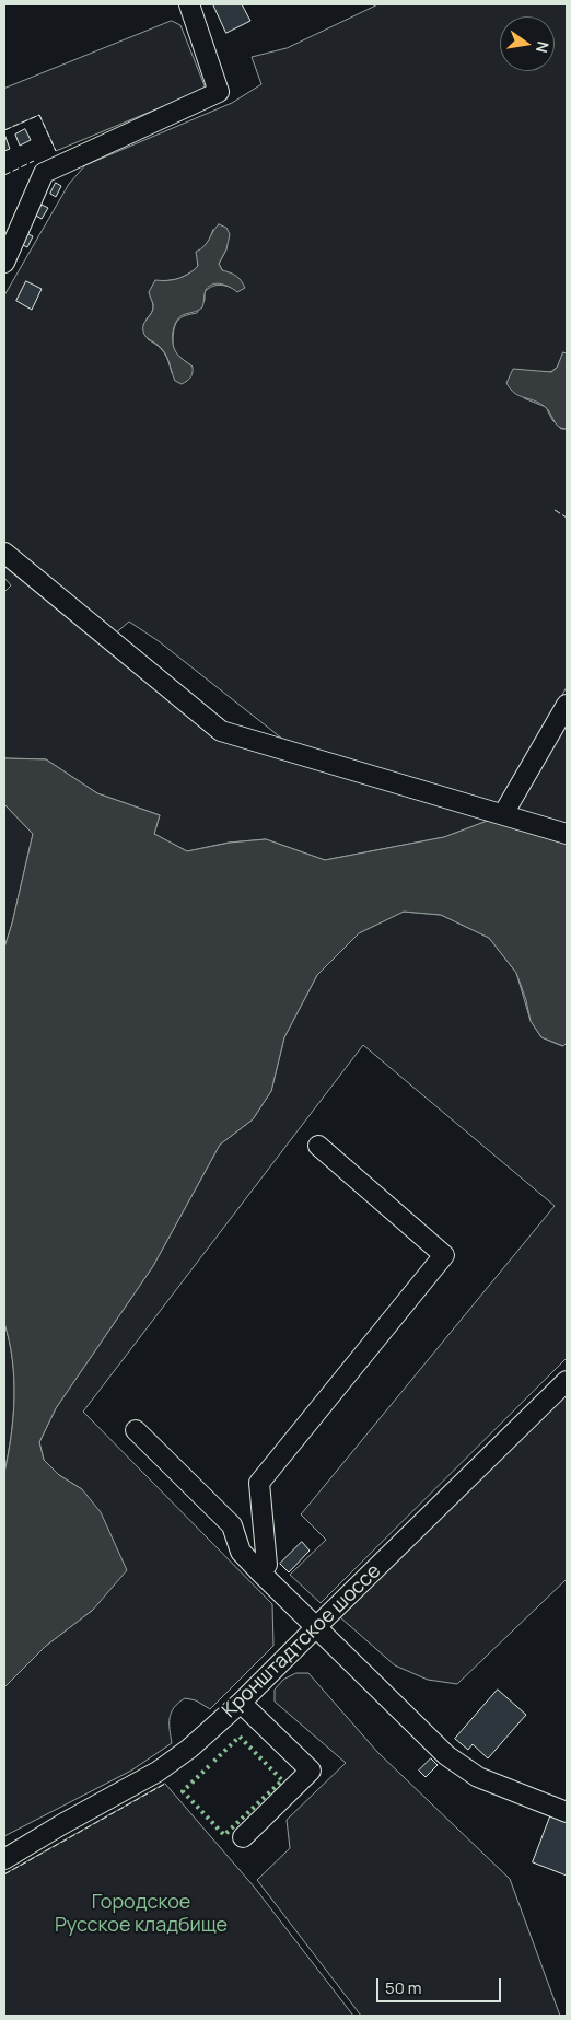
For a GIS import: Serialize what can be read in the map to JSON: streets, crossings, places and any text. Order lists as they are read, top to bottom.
{
  "streets": {
    "street": ["Кронштадтское шоссе"]
  },
  "parks": ["Городское Русское кладбище"],
  "scale_bar": "50 m",
  "north": "right"
}
